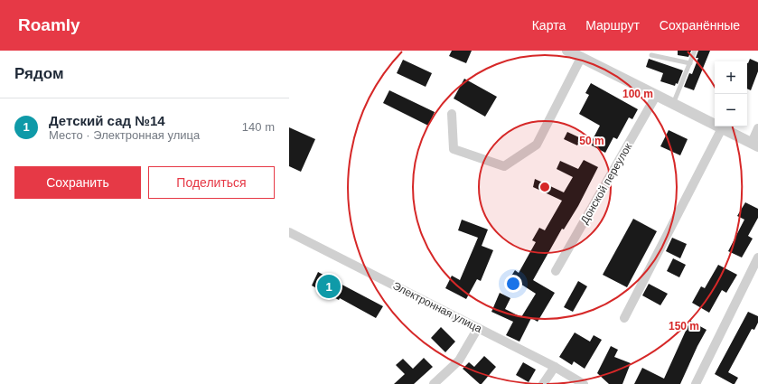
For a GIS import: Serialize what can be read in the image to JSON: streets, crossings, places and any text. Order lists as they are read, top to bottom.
{
  "streets": {
    "street": ["Донской переулок", "Электронная улица"]
  },
  "page": {
    "header": "Roamly",
    "nav": ["Карта", "Маршрут", "Сохранённые"],
    "heading": "Рядом",
    "map_buttons": ["+", "−"],
    "list": [
      {
        "mark": "1",
        "name": "Детский сад №14",
        "note": "Место · Электронная улица",
        "value": "140 m"
      }
    ],
    "buttons": ["Сохранить", "Поделиться"],
    "pins": "1"
  },
  "rings": ["100 m", "50 m", "150 m"]
}
